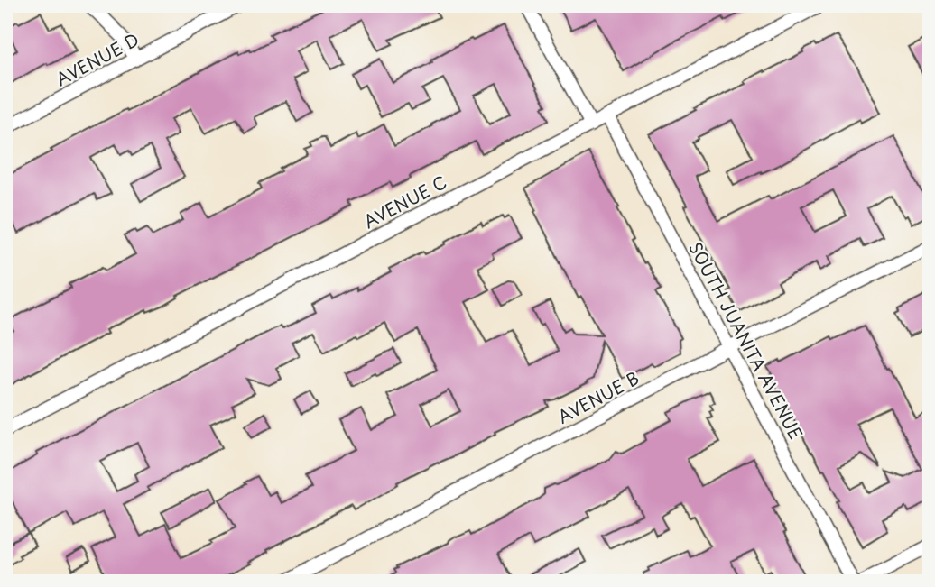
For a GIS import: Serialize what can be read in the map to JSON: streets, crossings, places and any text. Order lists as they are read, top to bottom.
{
  "streets": {
    "street": [
      "AVENUE D",
      "AVENUE C",
      "SOUTH JUANITA AVENUE",
      "AVENUE B"
    ]
  },
  "crossings": [
    ["AVENUE C", "SOUTH JUANITA AVENUE"],
    ["SOUTH JUANITA AVENUE", "AVENUE B"]
  ]
}
